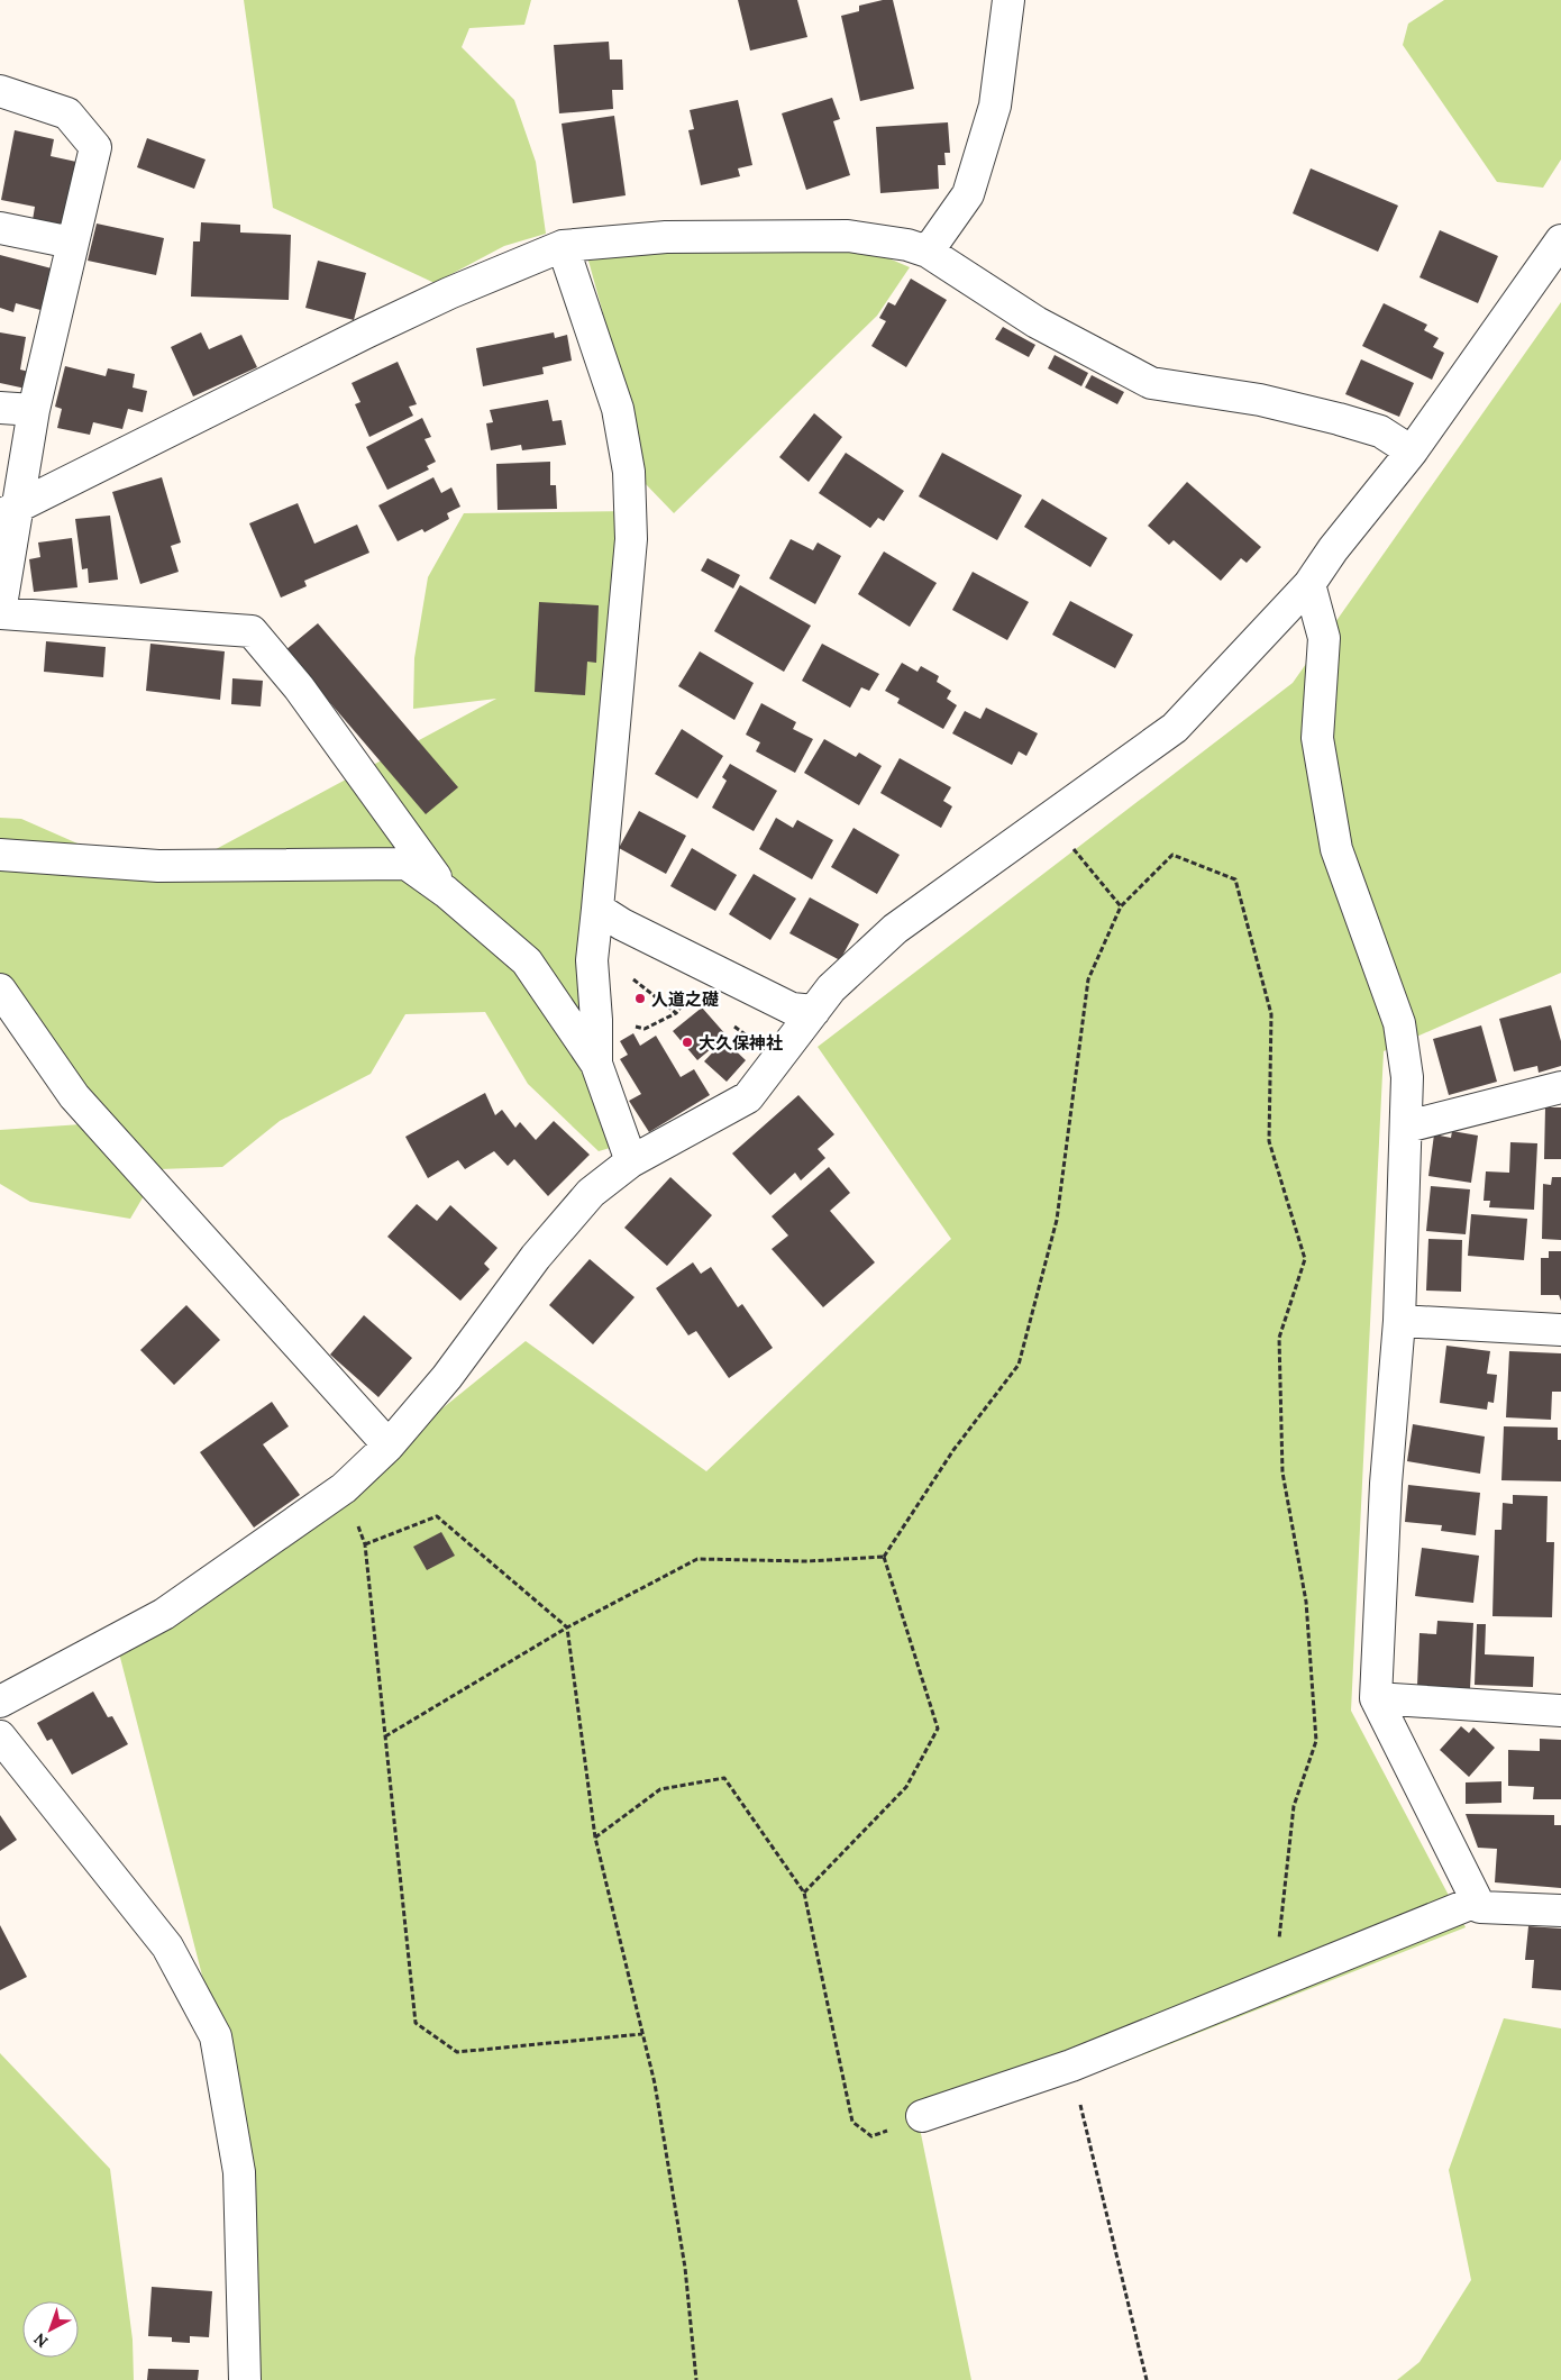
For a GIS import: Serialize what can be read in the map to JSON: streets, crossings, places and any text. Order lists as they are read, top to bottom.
{
  "places": ["人道之礎", "大久保神社"],
  "north": "bottom left"
}
